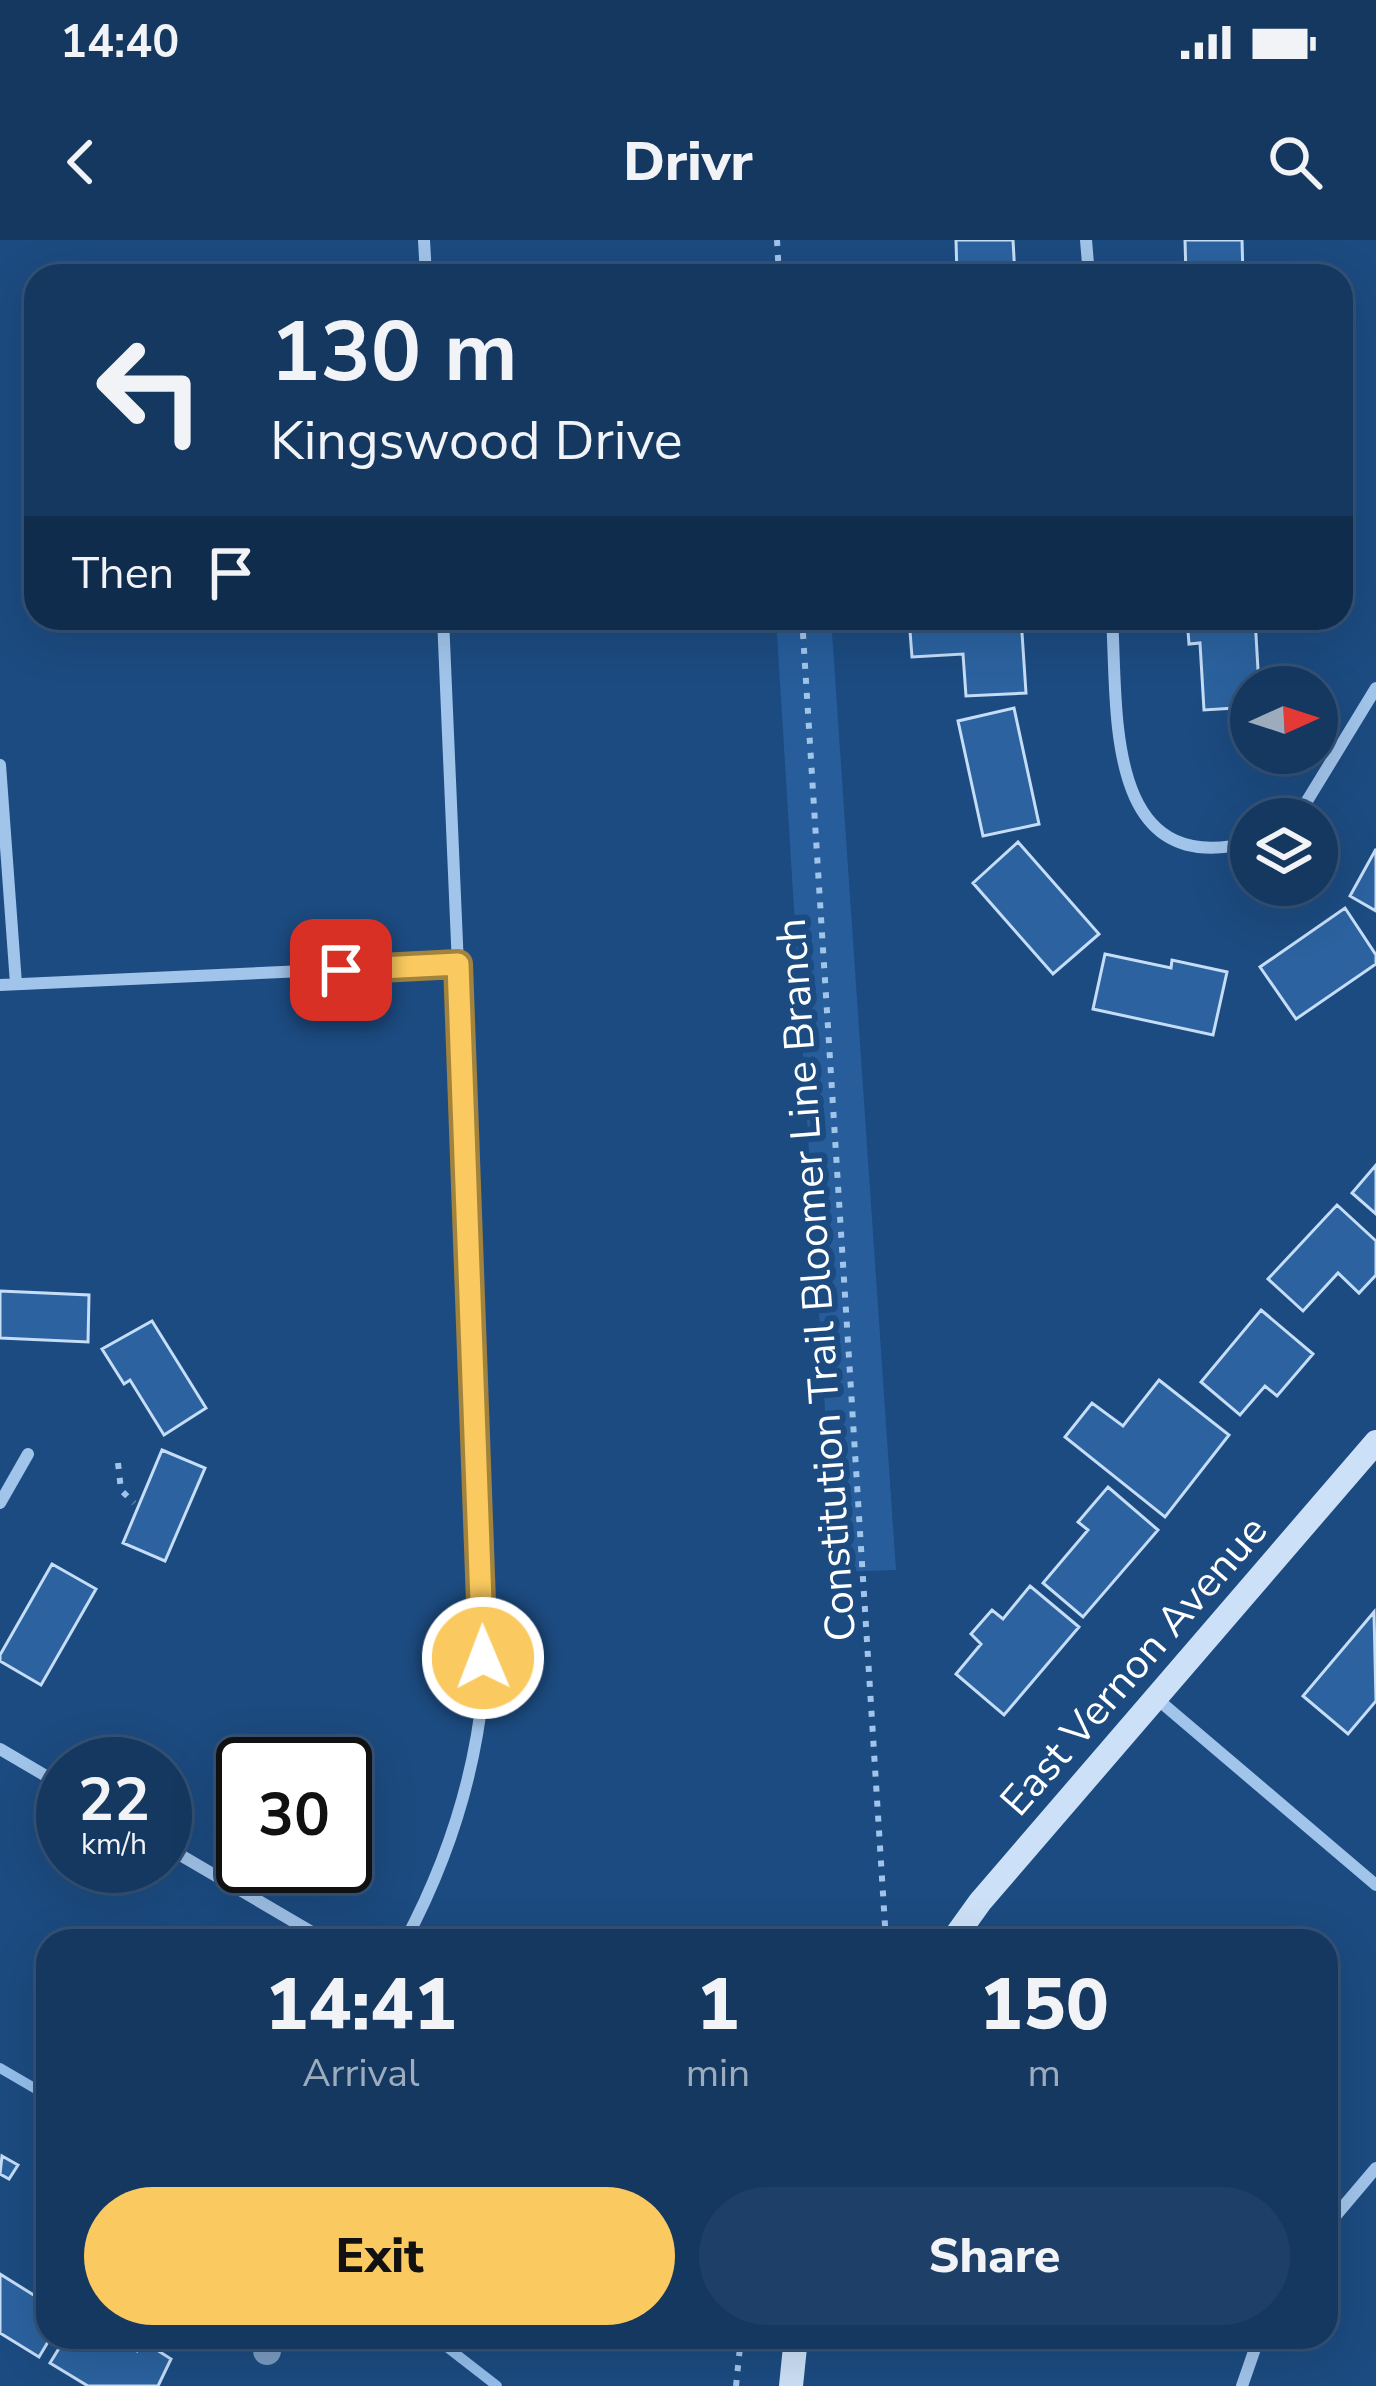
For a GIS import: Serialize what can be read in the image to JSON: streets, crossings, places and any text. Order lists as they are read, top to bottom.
{
  "streets": {
    "main road": ["East Vernon Avenue"],
    "path": ["Constitution Trail Bloomer Line Branch"]
  },
  "north": "right",
  "page": {
    "status": "14:40",
    "header": "Drivr",
    "turn": ["130 m", "Kingswood Drive"],
    "then": "Then",
    "speed": "22 km/h",
    "limit": "30",
    "eta": [
      "14:41",
      "Arrival",
      "1",
      "min",
      "150",
      "m"
    ],
    "buttons": ["Exit", "Share"]
  }
}
